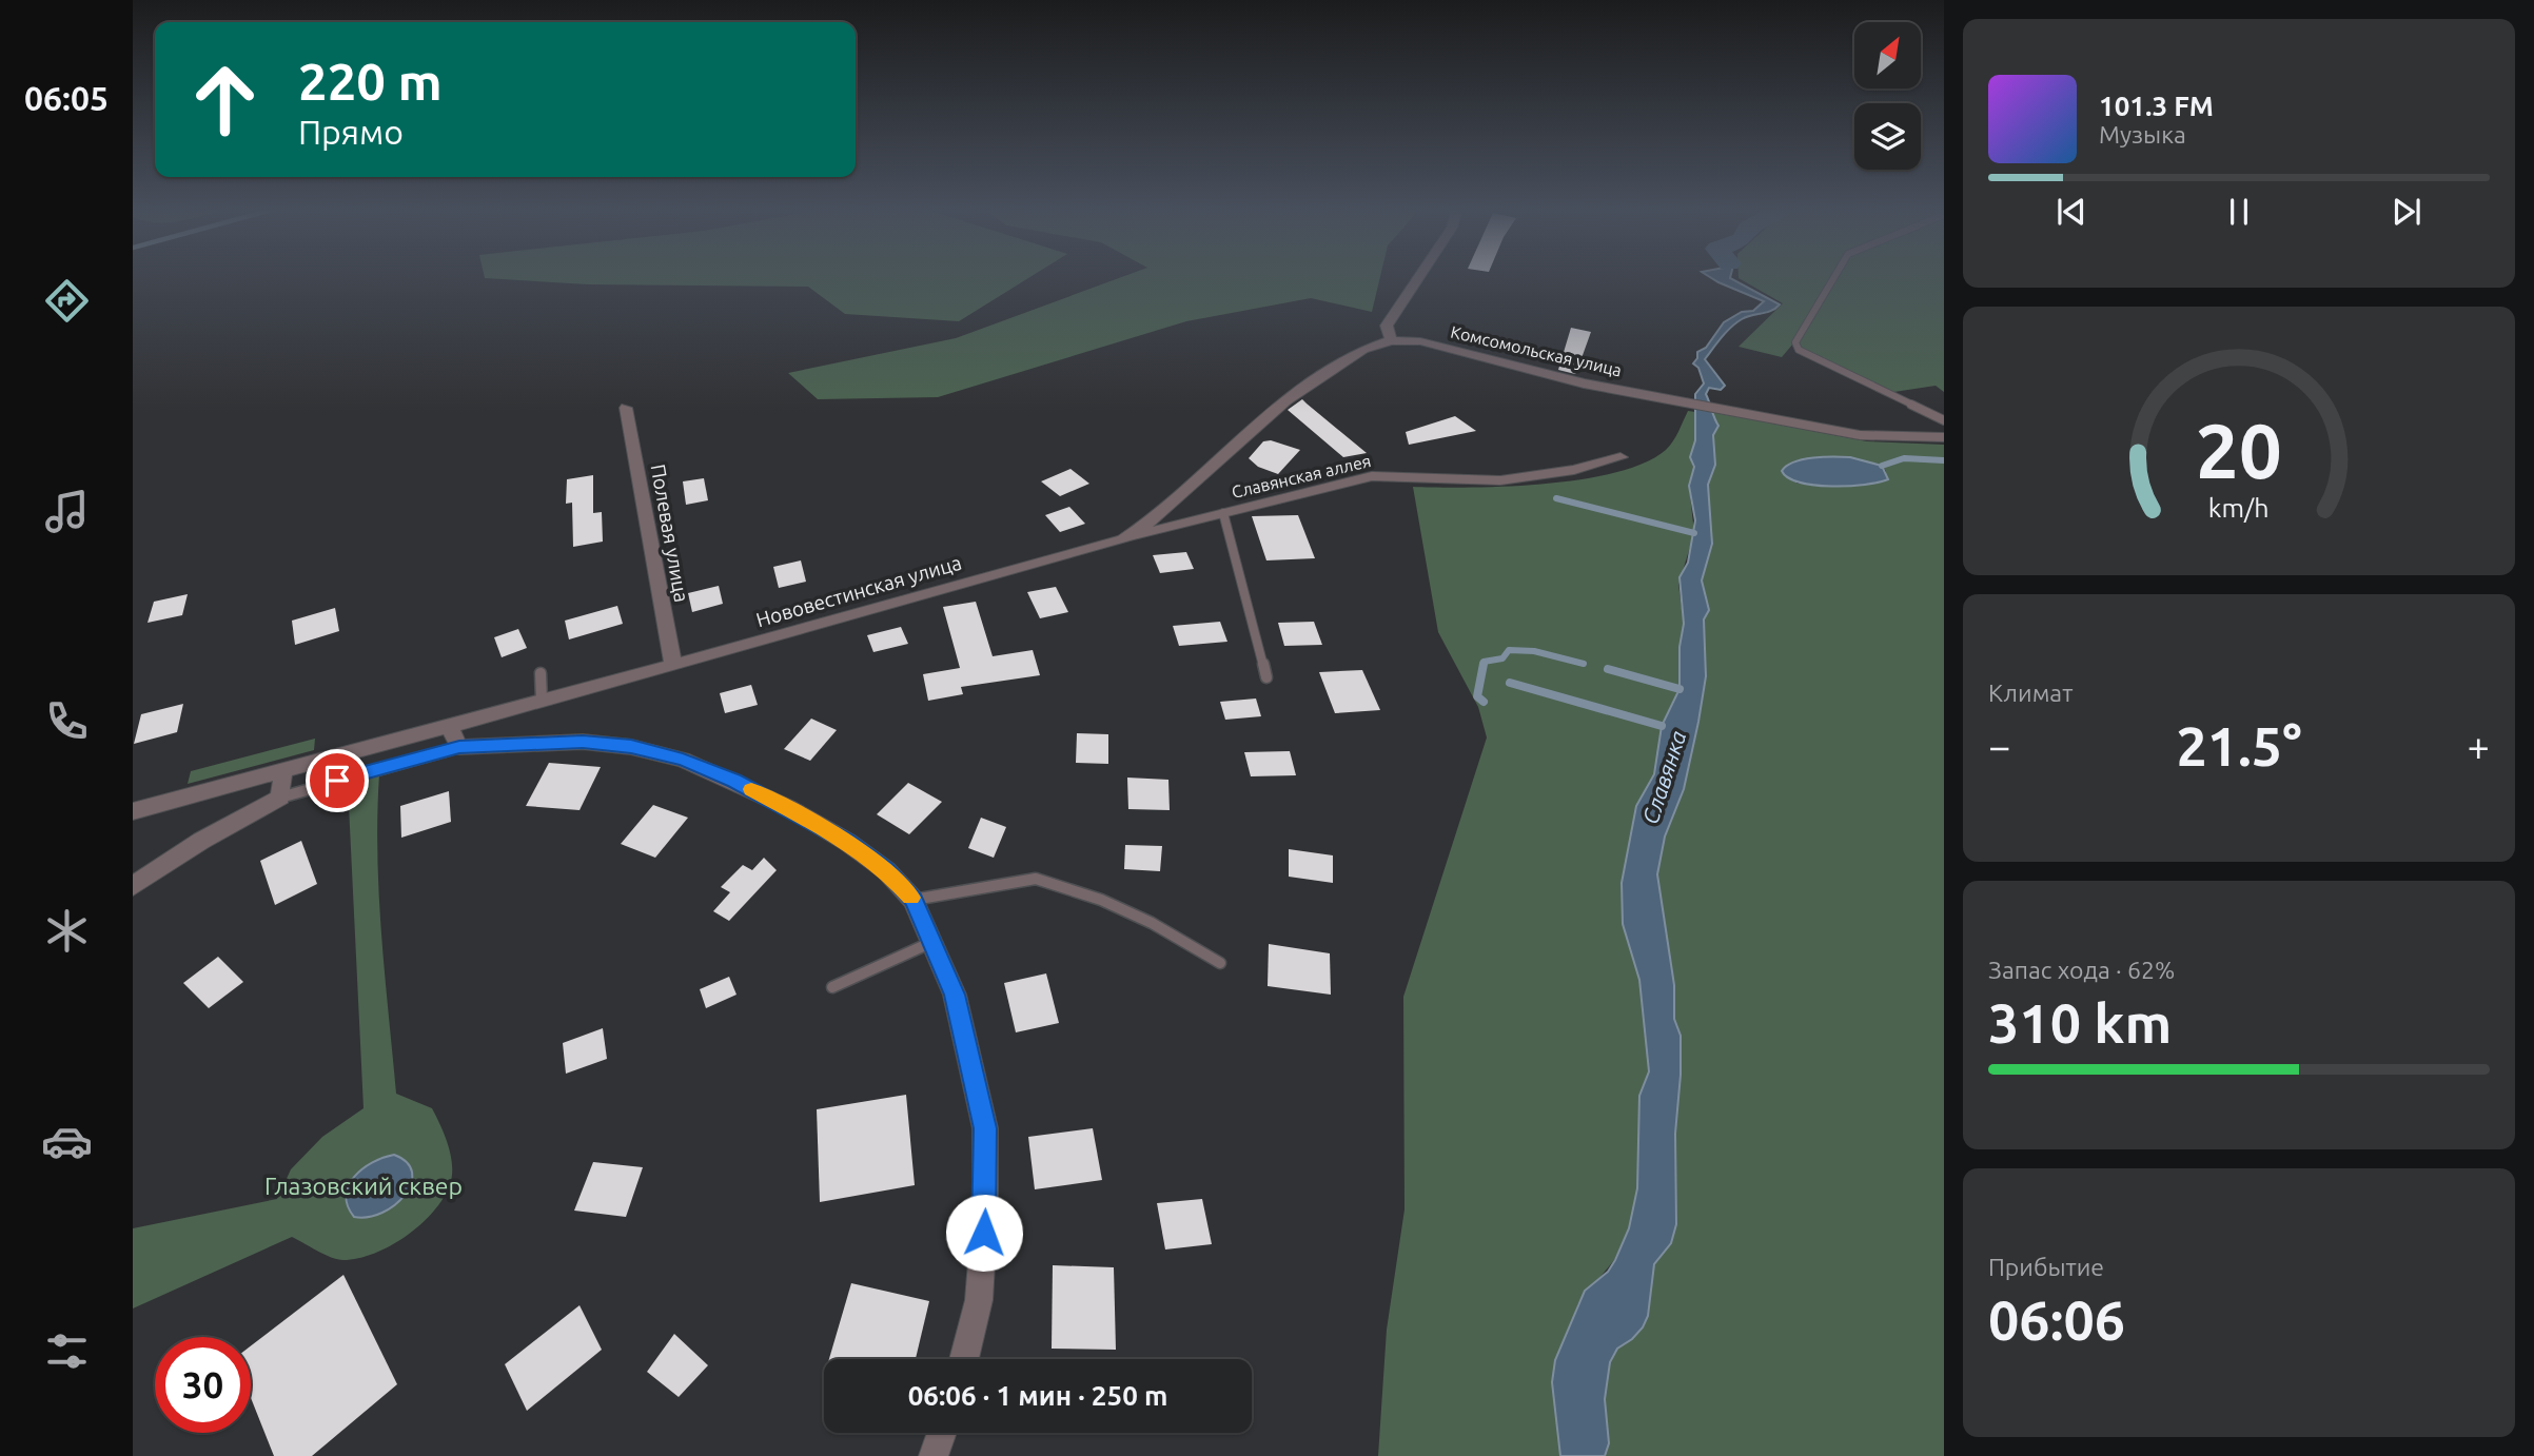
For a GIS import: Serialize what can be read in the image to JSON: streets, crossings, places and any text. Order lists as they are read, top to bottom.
{
  "streets": {
    "street": [
      "Комсомольская улица",
      "Славянская аллея",
      "Полевая улица",
      "Нововестинская улица"
    ]
  },
  "crossings": [
    ["Комсомольская улица", "Нововестинская улица"],
    ["Славянская аллея", "Нововестинская улица"],
    ["Полевая улица", "Нововестинская улица"]
  ],
  "water": ["Славянка"],
  "parks": ["Глазовский сквер"],
  "north": "top right",
  "page": {
    "tabs": "06:05",
    "turn": ["220 m", "Прямо"],
    "song": ["101.3 FM", "Музыка"],
    "tile": [
      "Климат",
      ["Запас хода · 62%", "310 km"],
      ["Прибытие", "06:06"]
    ],
    "heat": ["−", "21.5°", "+"],
    "limit": "30",
    "trip": "06:06 · 1 мин · 250 m",
    "gauge": ["20", "km/h"]
  }
}
